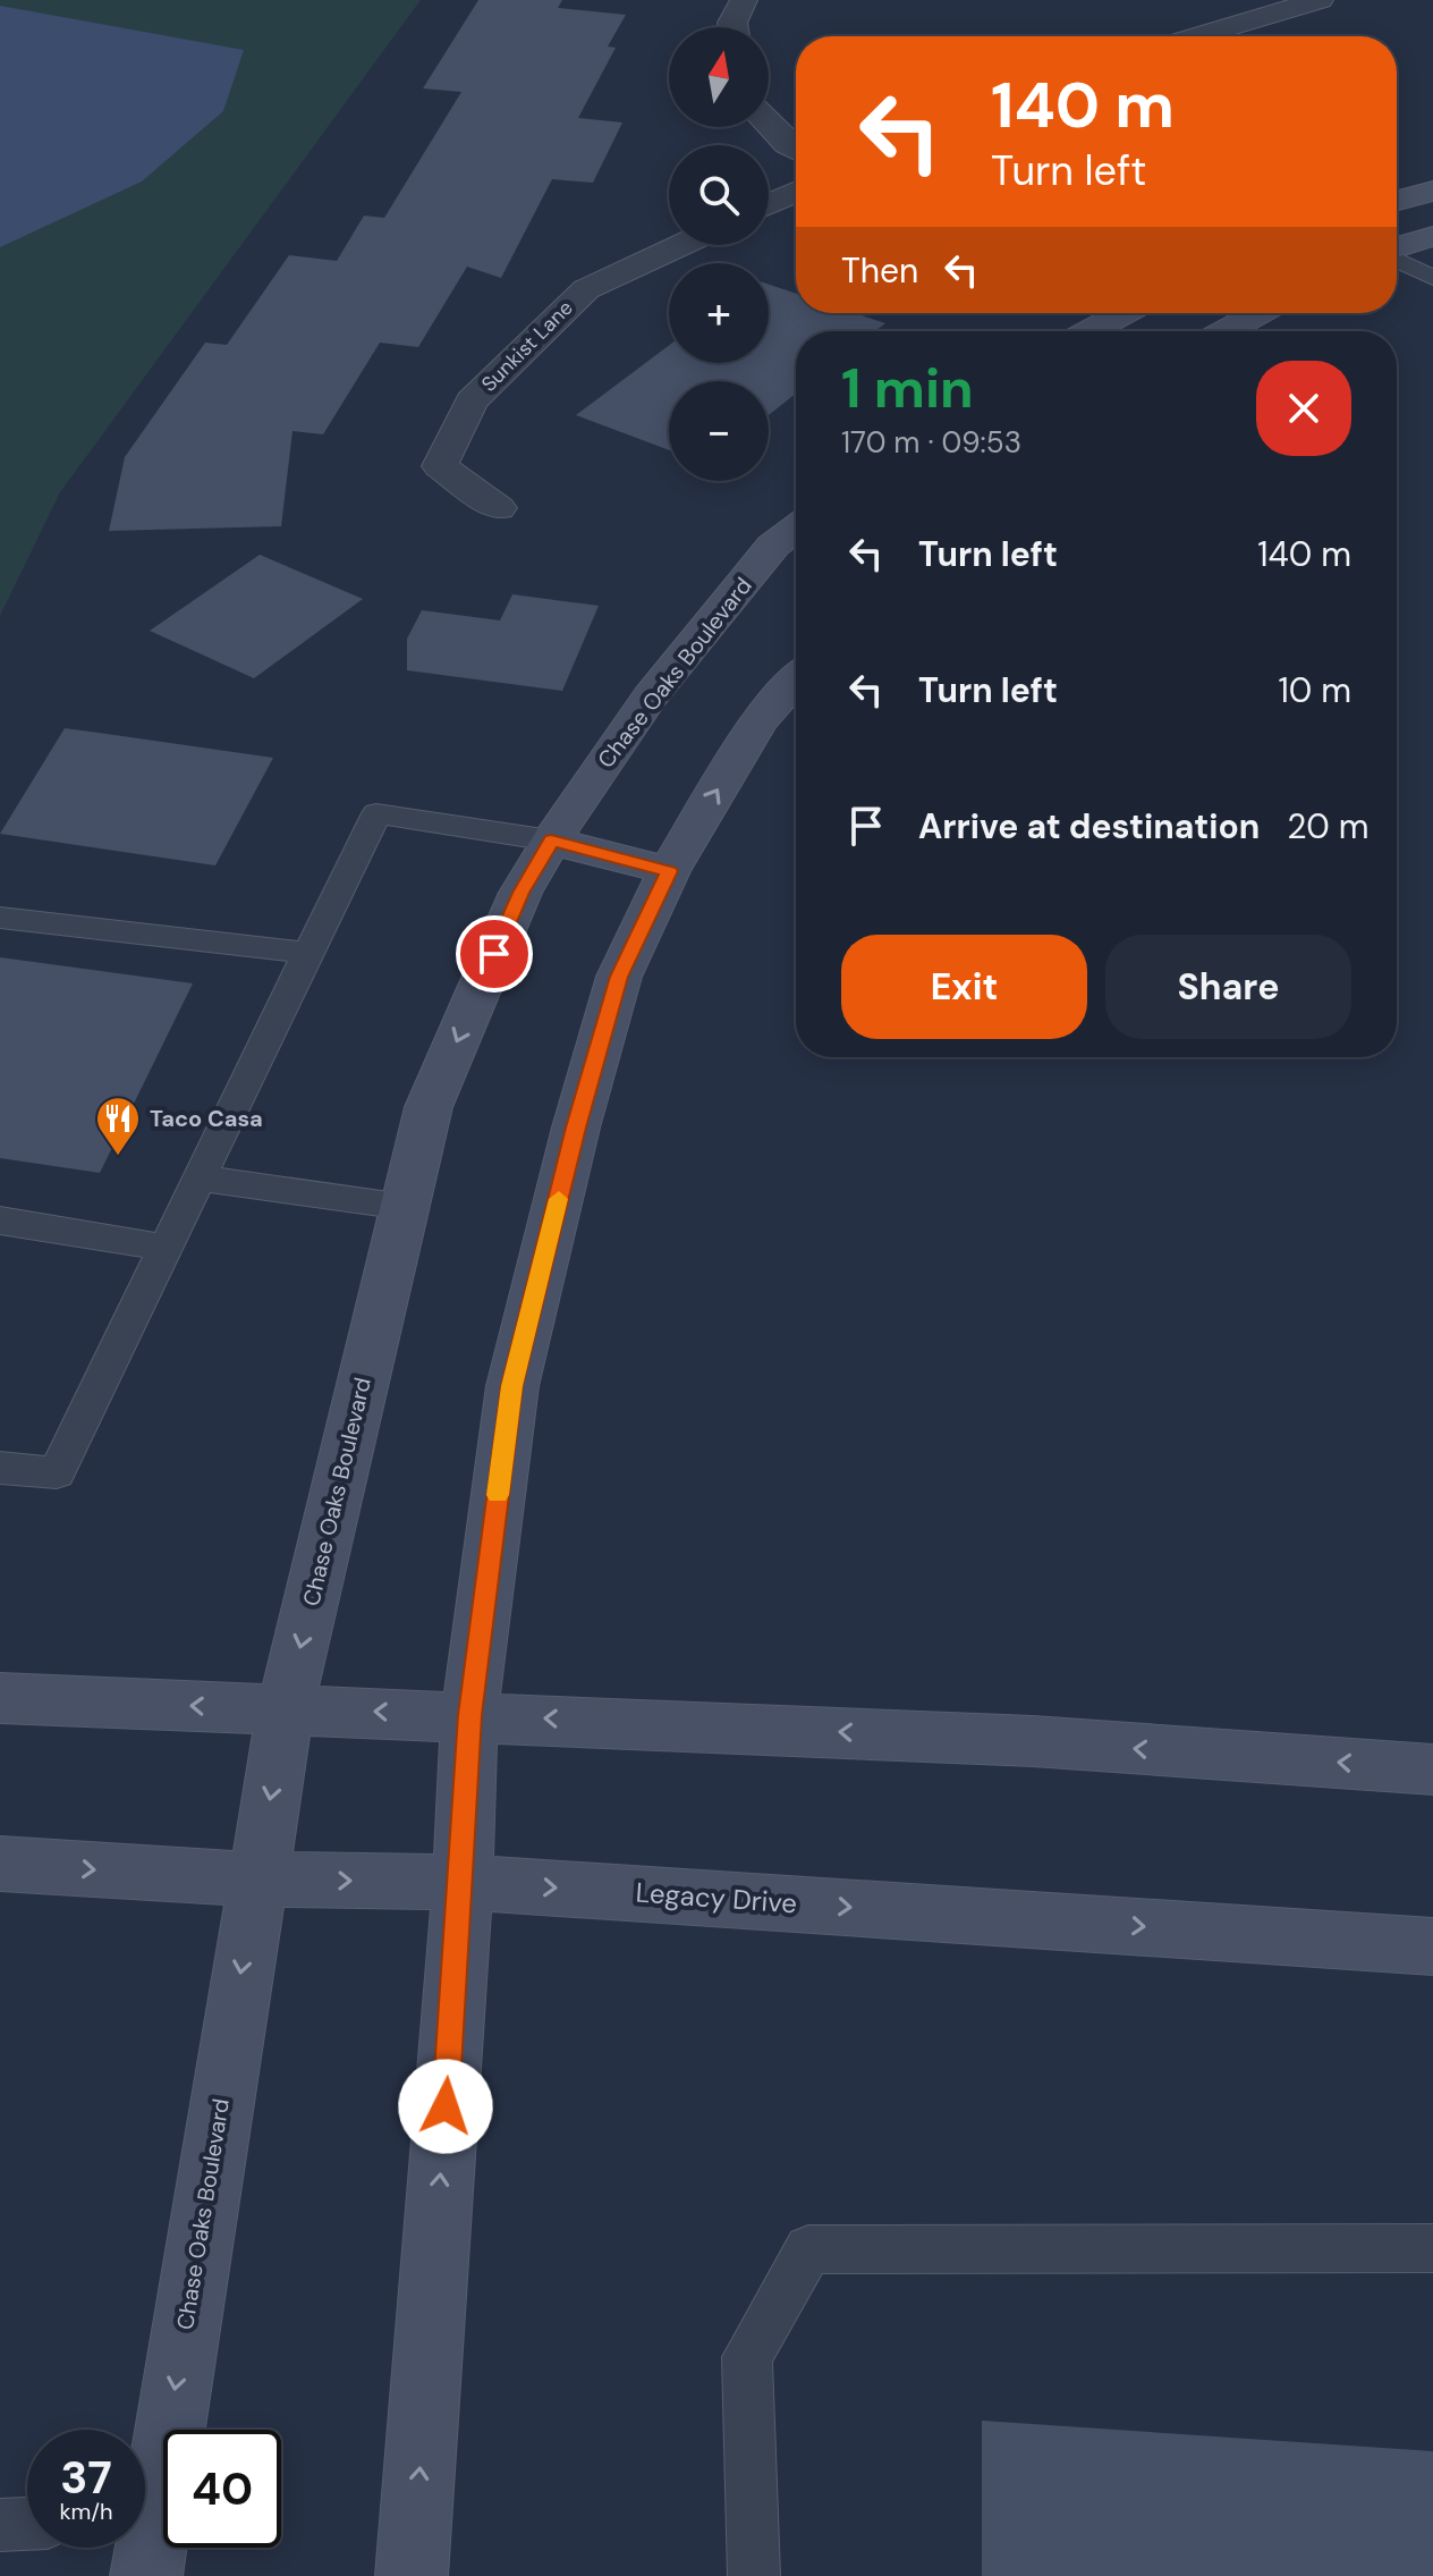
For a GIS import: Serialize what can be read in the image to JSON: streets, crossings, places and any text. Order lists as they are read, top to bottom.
{
  "streets": {
    "street": ["Sunkist Lane", "Chase Oaks Boulevard", "Legacy Drive"]
  },
  "crossings": [
    ["Chase Oaks Boulevard", "Legacy Drive"]
  ],
  "places": {
    "restaurant": ["Taco Casa"]
  },
  "north": "top",
  "page": {
    "map_buttons": ["+", "−"],
    "turn": ["140 m", "Turn left"],
    "then": "Then",
    "heading": ["1 min", "170 m · 09:53"],
    "list": [
      {
        "name": "Turn left",
        "value": "140 m"
      },
      {
        "name": "Turn left",
        "value": "10 m"
      },
      {
        "name": "Arrive at destination",
        "value": "20 m"
      }
    ],
    "buttons": ["Exit", "Share"],
    "speed": "37 km/h",
    "limit": "40"
  }
}
